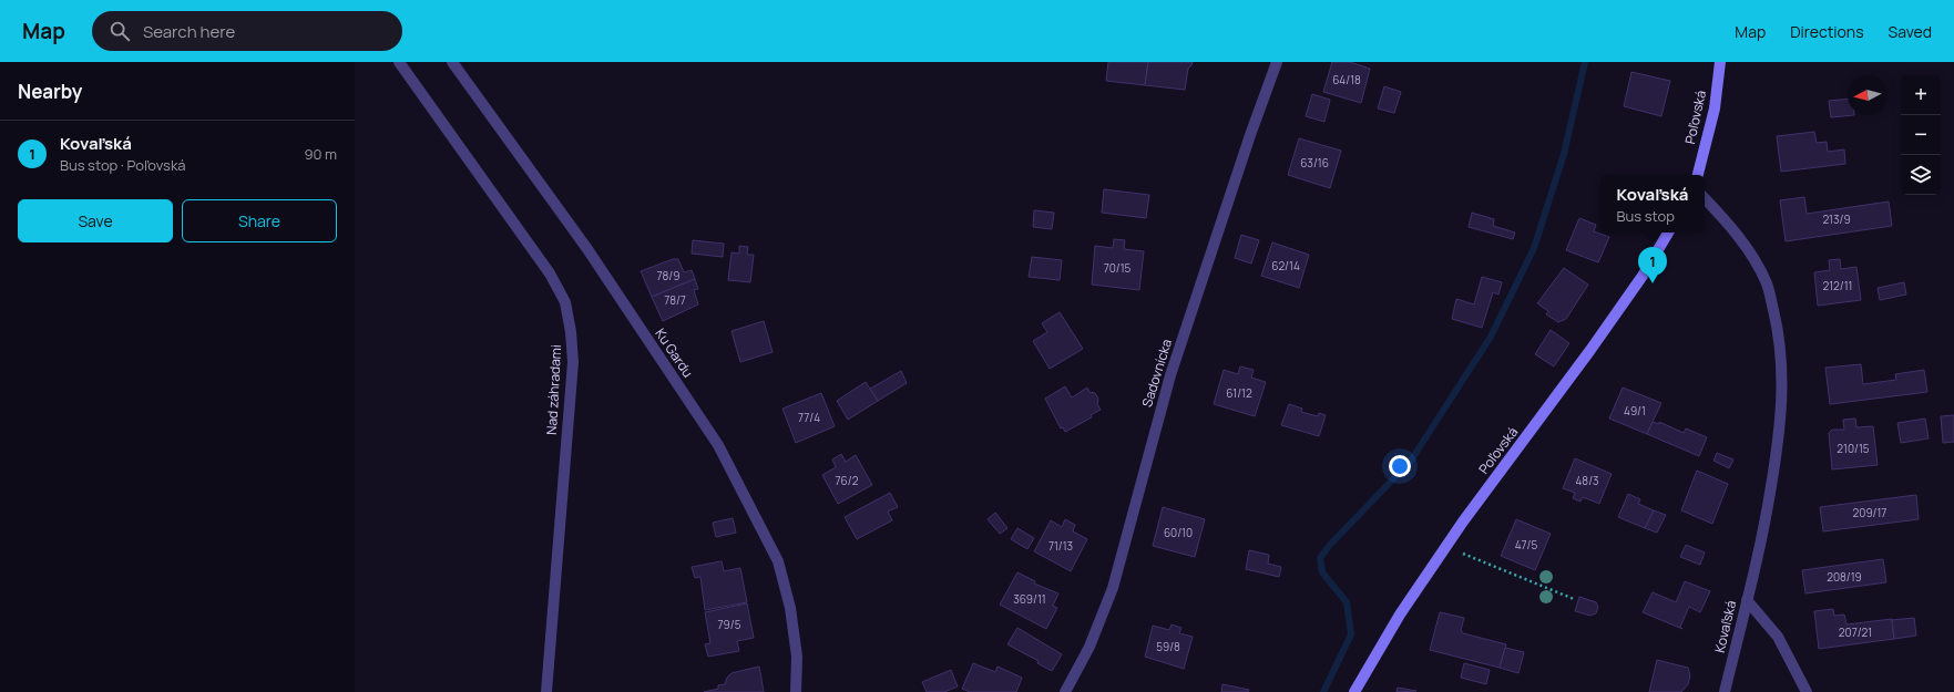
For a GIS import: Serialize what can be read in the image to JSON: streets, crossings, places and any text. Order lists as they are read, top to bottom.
{
  "streets": {
    "street": [
      "Poľovská",
      "Ku Gardu",
      "Sadovnícka",
      "Nad záhradami",
      "Kovaľská"
    ]
  },
  "house_numbers": [
    "64/18",
    "63/16",
    "213/9",
    "62/14",
    "70/15",
    "78/9",
    "212/11",
    "78/7",
    "61/12",
    "49/1",
    "77/4",
    "210/15",
    "76/2",
    "48/3",
    "209/17",
    "60/10",
    "47/5",
    "71/13",
    "208/19",
    "369/11",
    "79/5",
    "207/21",
    "59/8"
  ],
  "north": "left",
  "page": {
    "header": "Map",
    "search": "Search here",
    "nav": ["Map", "Directions", "Saved"],
    "heading": "Nearby",
    "map_buttons": ["+", "−"],
    "list": [
      {
        "mark": "1",
        "name": "Kovaľská",
        "note": "Bus stop · Poľovská",
        "value": "90 m"
      }
    ],
    "popup": ["Kovaľská", "Bus stop"],
    "buttons": ["Save", "Share"],
    "pins": "1"
  }
}
